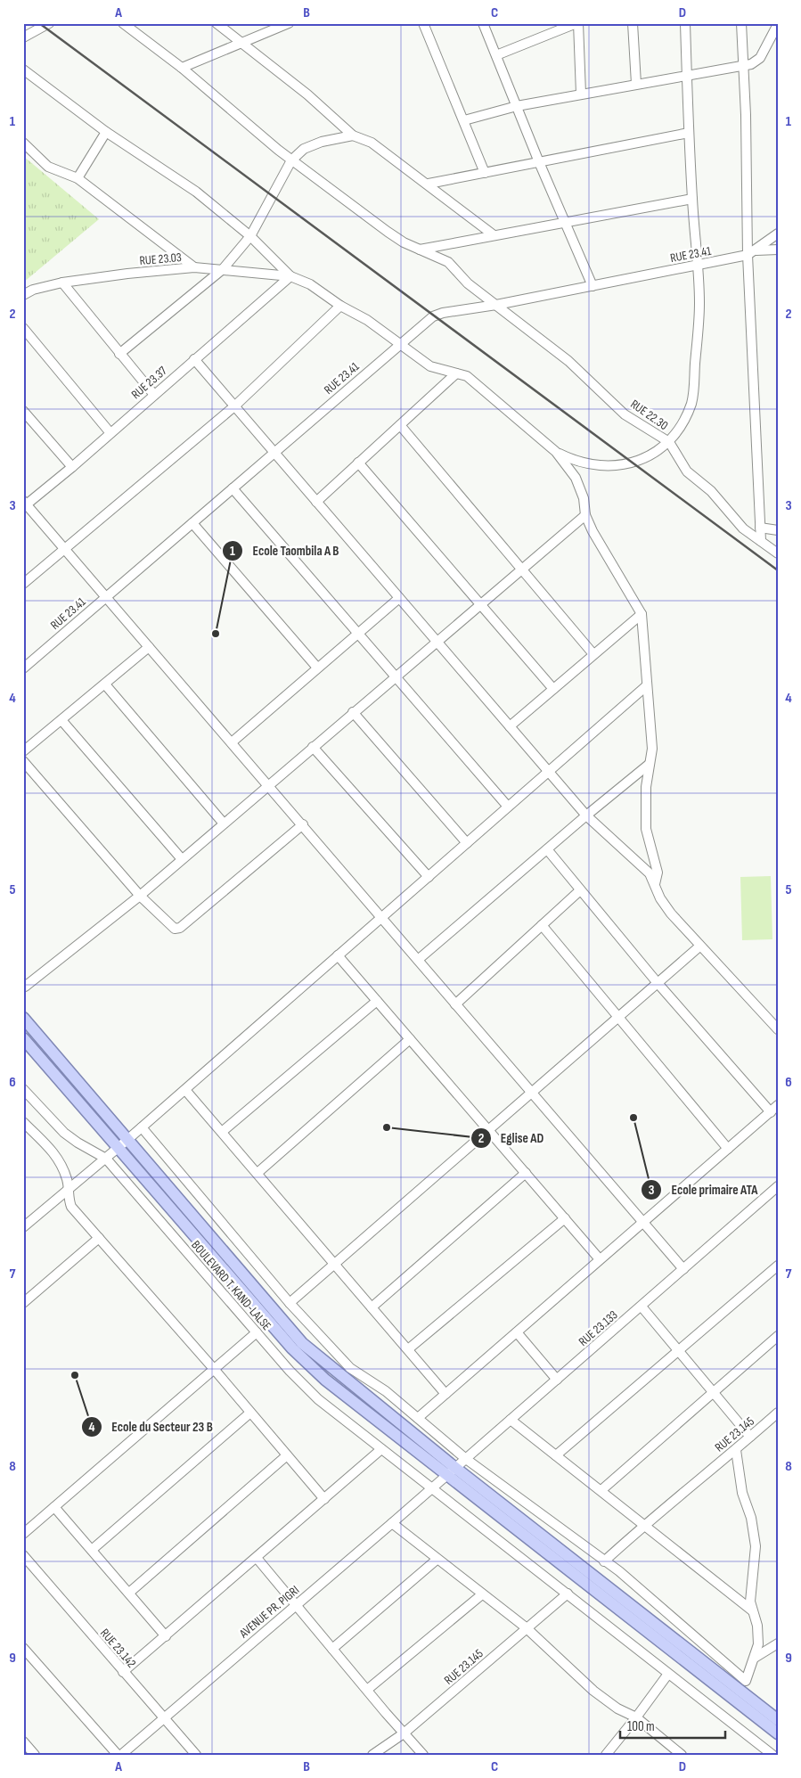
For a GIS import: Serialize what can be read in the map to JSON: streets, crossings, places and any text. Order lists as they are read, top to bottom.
{
  "streets": {
    "street": [
      "RUE 23.41",
      "RUE 23.03",
      "RUE 23.37",
      "RUE 22.30",
      "BOULEVARD T. KAND-LALSE",
      "RUE 23.133",
      "RUE 23.145",
      "AVENUE PR. PIGRI",
      "RUE 23.142"
    ]
  },
  "crossings": [
    ["RUE 23.41", "RUE 22.30"],
    ["RUE 23.03", "RUE 23.37"],
    ["BOULEVARD T. KAND-LALSE", "RUE 23.133"],
    ["BOULEVARD T. KAND-LALSE", "RUE 23.145"],
    ["BOULEVARD T. KAND-LALSE", "AVENUE PR. PIGRI"],
    ["RUE 23.133", "AVENUE PR. PIGRI"],
    ["AVENUE PR. PIGRI", "RUE 23.142"]
  ],
  "places": [
    "Ecole Taombila A B",
    "Ecole primaire ATA",
    "Eglise AD",
    "Ecole du Secteur 23 B"
  ],
  "scale_bar": "100 m",
  "grid": {
    "columns": [
      "A",
      "B",
      "C",
      "D"
    ],
    "rows": [
      "1",
      "2",
      "3",
      "4",
      "5",
      "6",
      "7",
      "8",
      "9"
    ]
  }
}
